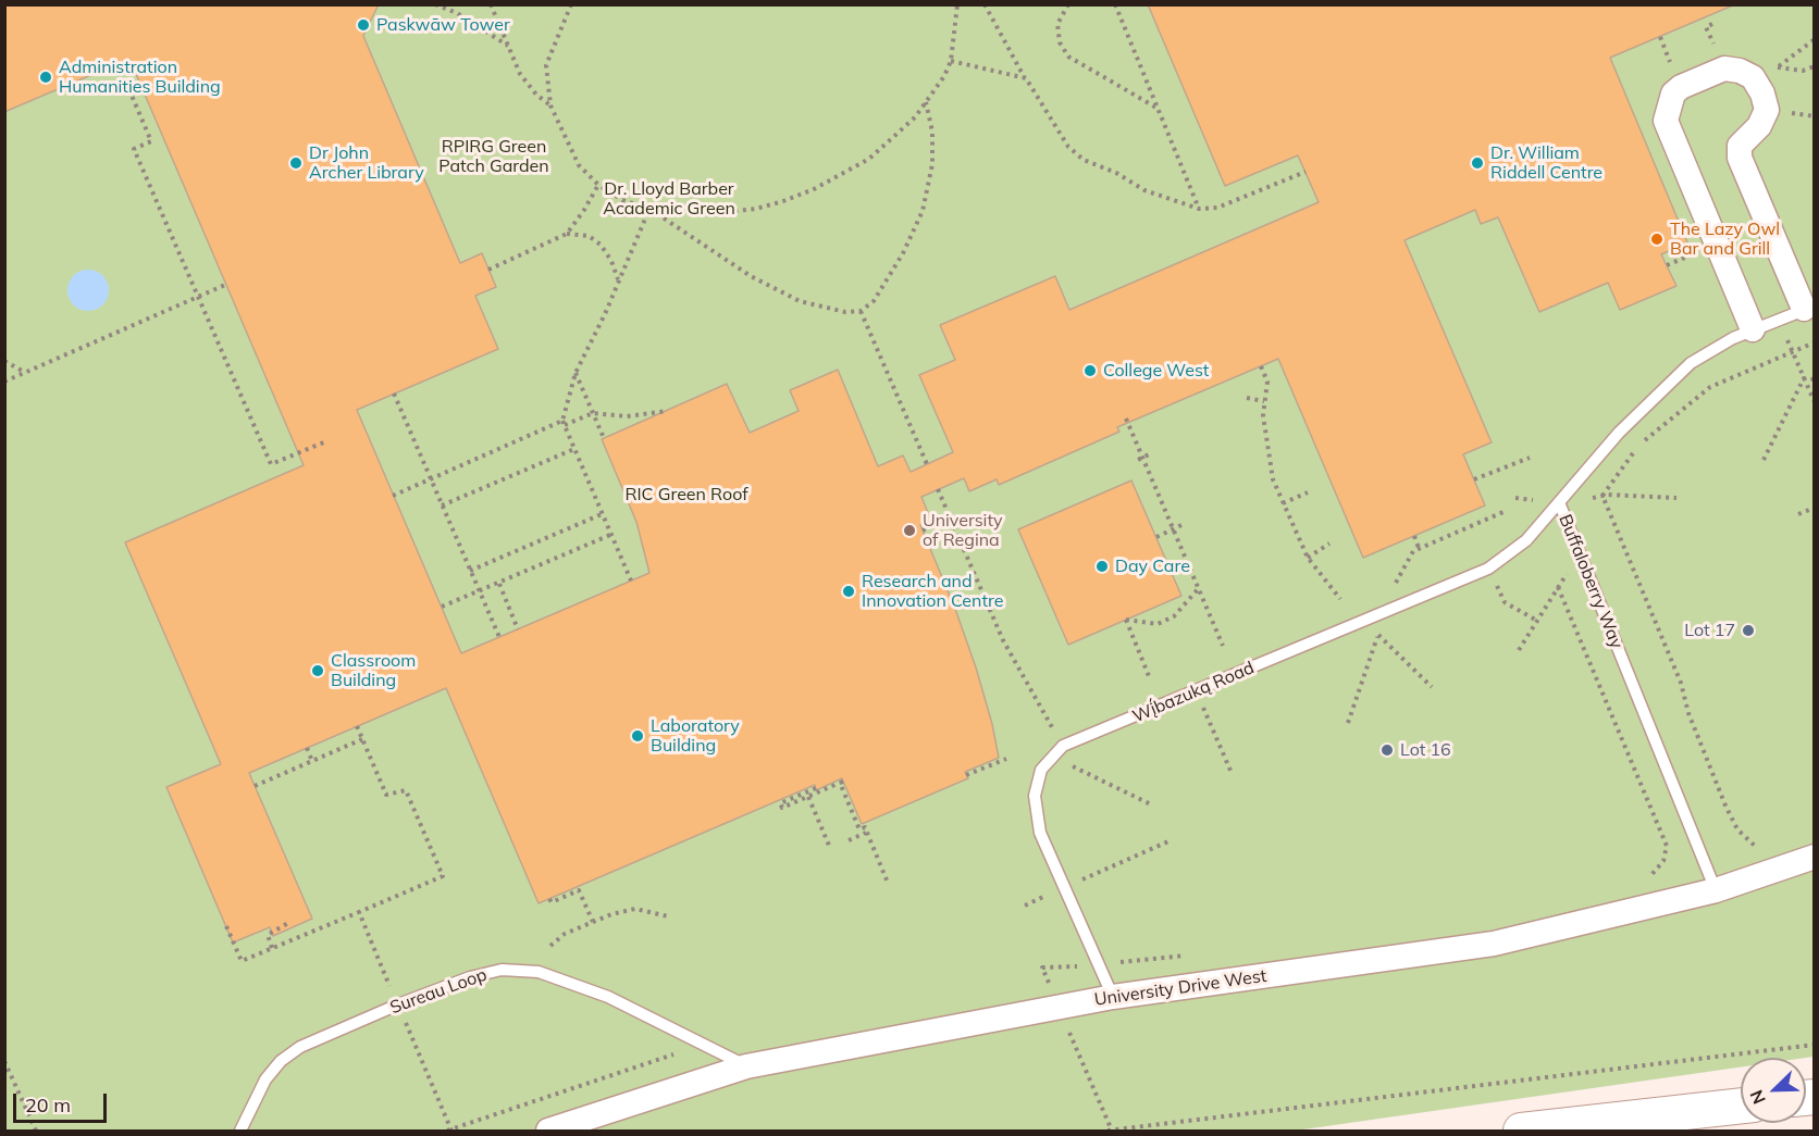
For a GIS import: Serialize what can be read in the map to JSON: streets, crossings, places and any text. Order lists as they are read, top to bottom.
{
  "streets": {
    "street": ["University Drive West"],
    "lane": ["Buffaloberry Way", "Wį́bazuką Road", "Sureau Loop"]
  },
  "crossings": [
    ["Buffaloberry Way", "Wį́bazuką Road"],
    ["Buffaloberry Way", "University Drive West"],
    ["Wį́bazuką Road", "University Drive West"],
    ["University Drive West", "Sureau Loop"]
  ],
  "parks": ["RPIRG Green Patch Garden", "Dr. Lloyd Barber Academic Green", "RIC Green Roof"],
  "places": [
    "Paskwāw Tower",
    "Administration Humanities Building",
    "Dr John Archer Library",
    "Dr. William Riddell Centre",
    "The Lazy Owl Bar and Grill",
    "College West",
    "University of Regina",
    "Day Care",
    "Research and Innovation Centre",
    "Lot 17",
    "Classroom Building",
    "Laboratory Building",
    "Lot 16"
  ],
  "scale_bar": "20 m",
  "north": "bottom left"
}
